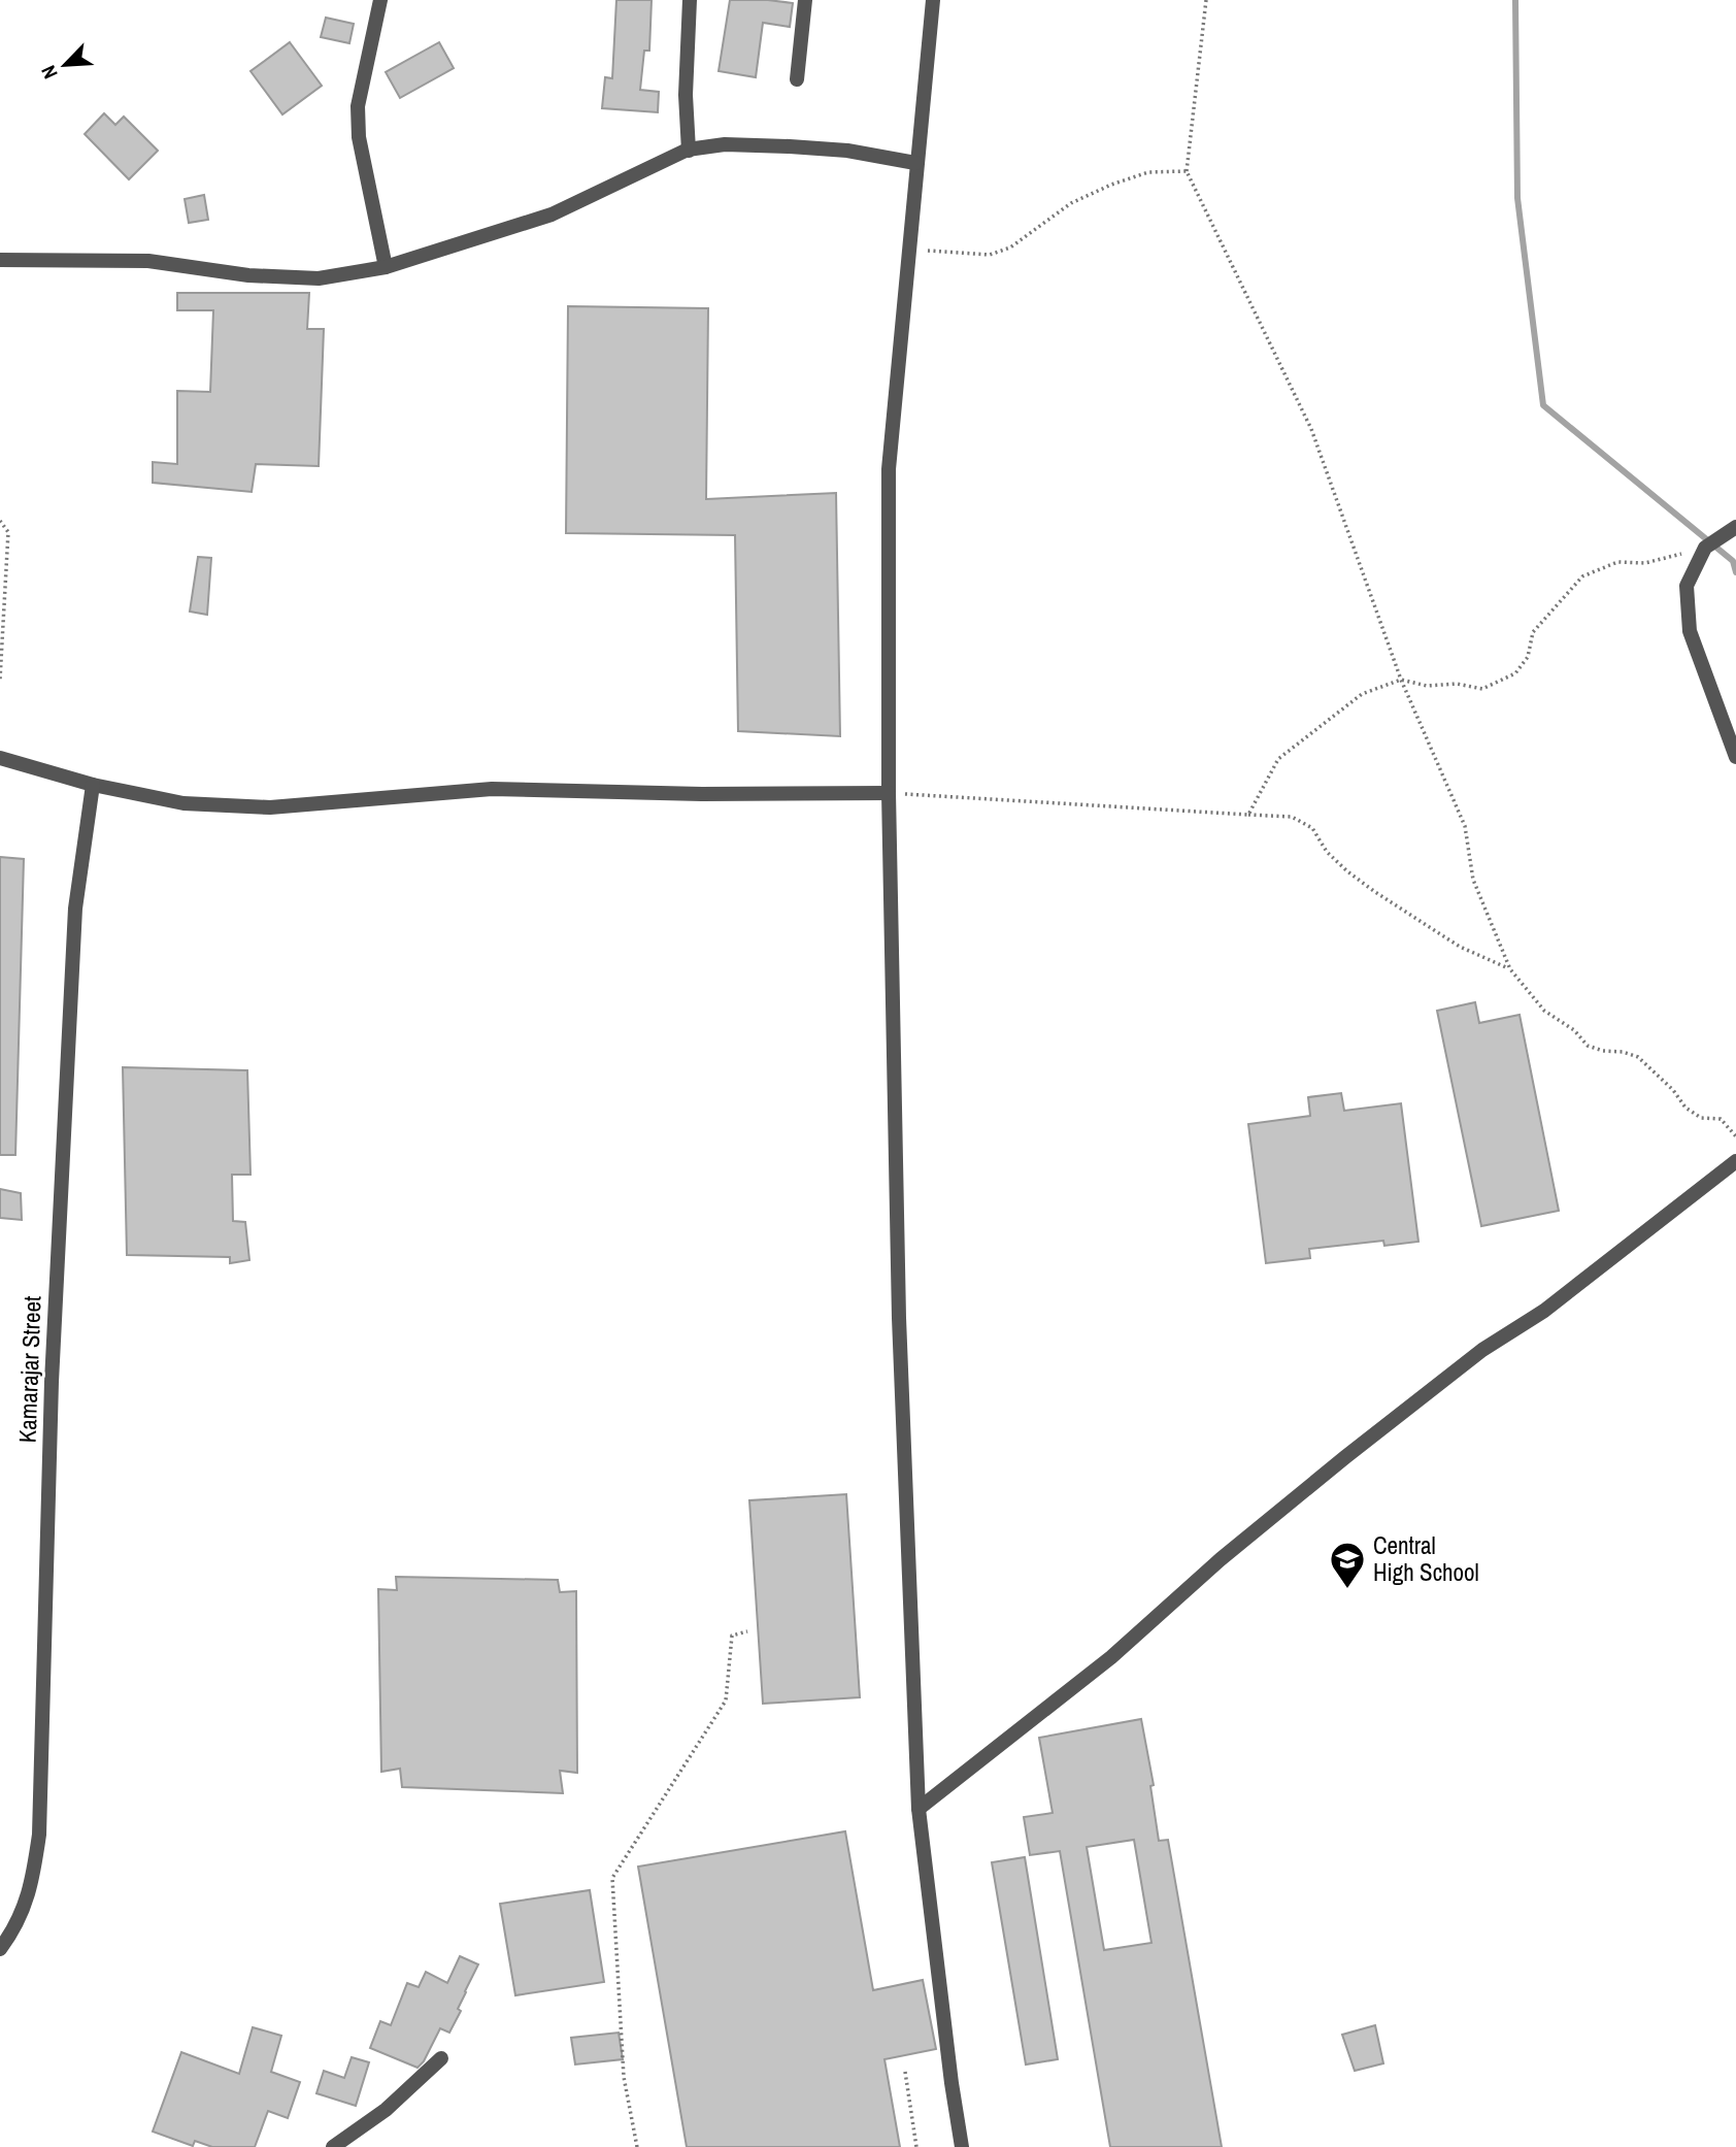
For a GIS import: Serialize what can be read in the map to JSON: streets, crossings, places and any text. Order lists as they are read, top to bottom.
{
  "streets": {
    "street": ["Kamarajar Street"]
  },
  "places": {
    "school or university": ["Central High School"]
  },
  "north": "bottom left"
}
